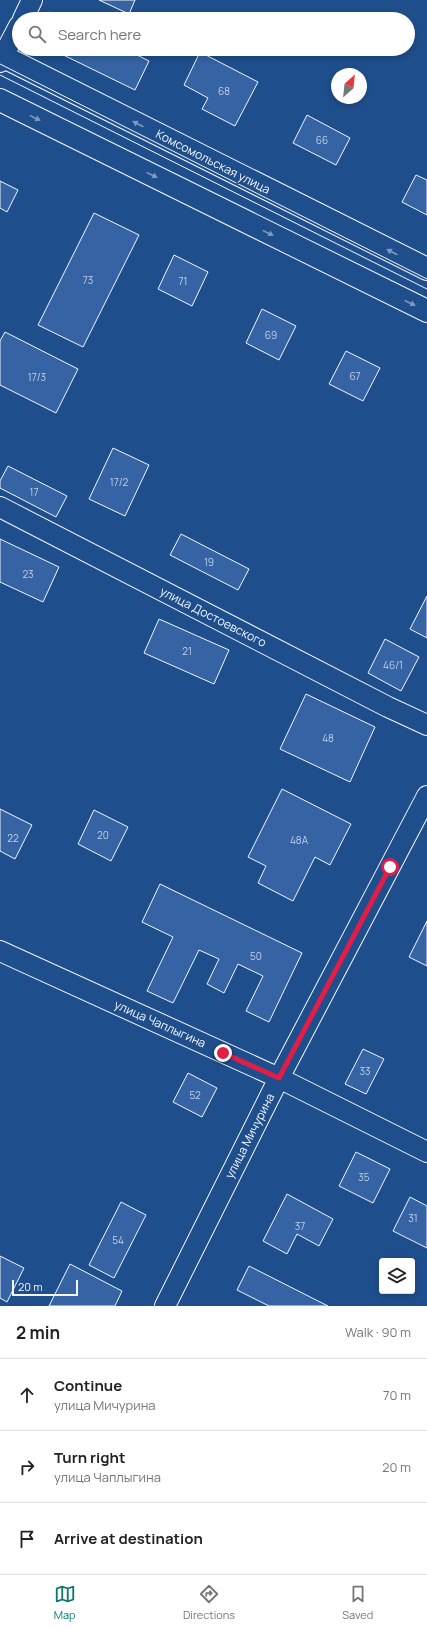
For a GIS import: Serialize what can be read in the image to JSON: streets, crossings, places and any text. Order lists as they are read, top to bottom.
{
  "streets": {
    "main road": ["Комсомольская улица"],
    "street": ["улица Достоевского", "улица Чаплыгина", "улица Мичурина"]
  },
  "crossings": [
    ["улица Чаплыгина", "улица Мичурина"]
  ],
  "house_numbers": [
    "68",
    "66",
    "73",
    "71",
    "69",
    "67",
    "17/3",
    "17/2",
    "17",
    "19",
    "23",
    "21",
    "46/1",
    "48",
    "20",
    "22",
    "48А",
    "50",
    "33",
    "52",
    "35",
    "31",
    "37",
    "54"
  ],
  "scale_bar": "20 m",
  "north": "top right",
  "page": {
    "search": "Search here",
    "scale": "20 m",
    "heading": ["2 min", "Walk · 90 m"],
    "list": [
      ["Continue", "улица Мичурина", "70 m"],
      ["Turn right", "улица Чаплыгина", "20 m"],
      "Arrive at destination"
    ],
    "nav": ["Map", "Directions", "Saved"]
  }
}
